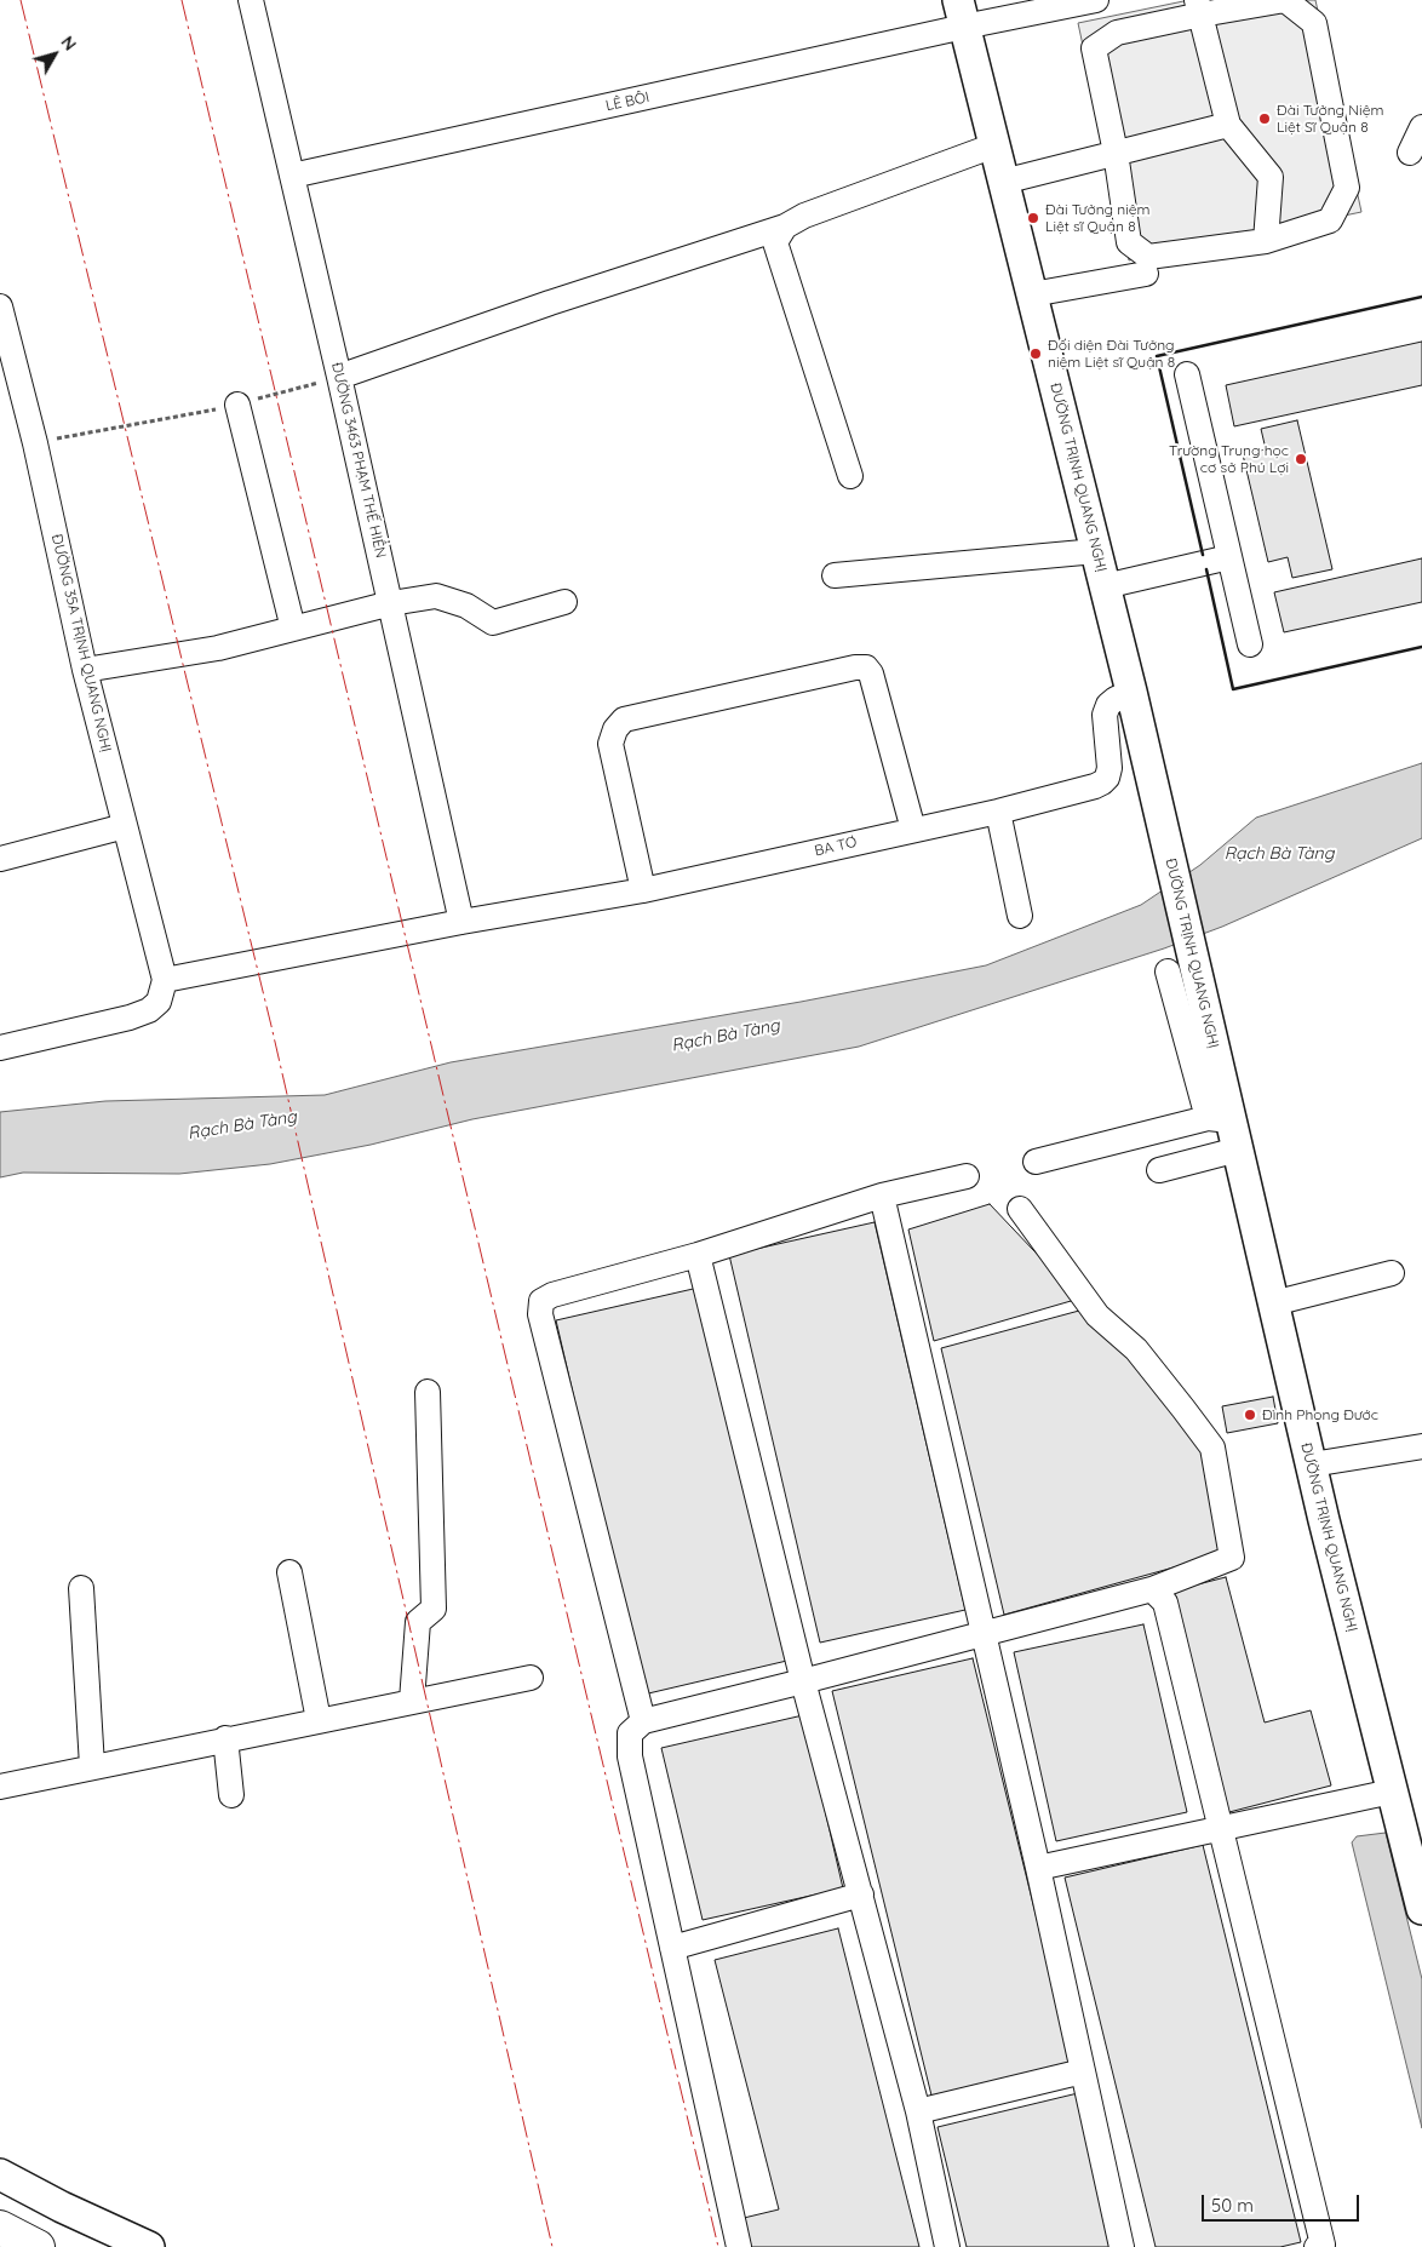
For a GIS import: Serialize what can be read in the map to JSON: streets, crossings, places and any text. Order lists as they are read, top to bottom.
{
  "streets": {
    "main road": ["ĐƯỜNG TRỊNH QUANG NGHỊ"],
    "street": [
      "LÊ BÔI",
      "ĐƯỜNG 3463 PHẠM THẾ HIỂN",
      "ĐƯỜNG 35A TRỊNH QUANG NGHỊ",
      "BA TƠ"
    ]
  },
  "crossings": [
    ["LÊ BÔI", "ĐƯỜNG 3463 PHẠM THẾ HIỂN"],
    ["LÊ BÔI", "ĐƯỜNG TRỊNH QUANG NGHỊ"],
    ["ĐƯỜNG 3463 PHẠM THẾ HIỂN", "BA TƠ"],
    ["ĐƯỜNG TRỊNH QUANG NGHỊ", "BA TƠ"],
    ["ĐƯỜNG 35A TRỊNH QUANG NGHỊ", "BA TƠ"]
  ],
  "water": ["Rạch Bà Tàng"],
  "places": [
    "Đài Tưởng Niệm Liệt Sĩ Quận 8",
    "Đài Tưởng niệm Liệt sĩ Quận 8",
    "Đối diện Đài Tưởng niệm Liệt sĩ Quận 8",
    "Trường Trung học cơ sở Phú Lợi",
    "Đình Phong Đước"
  ],
  "scale_bar": "50 m",
  "north": "top right"
}
